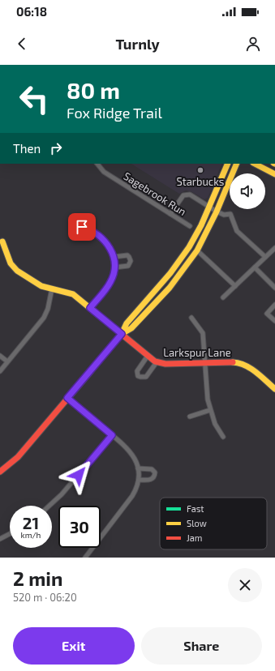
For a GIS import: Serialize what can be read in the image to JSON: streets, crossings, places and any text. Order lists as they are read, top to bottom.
{
  "streets": {
    "street": ["Sagebrook Run", "Larkspur Lane"]
  },
  "places": ["Starbucks"],
  "legend": ["Fast", "Slow", "Jam"],
  "page": {
    "status": "06:18",
    "header": "Turnly",
    "turn": ["80 m", "Fox Ridge Trail"],
    "then": "Then",
    "speed": "21 km/h",
    "limit": "30",
    "heading": ["2 min", "520 m · 06:20"],
    "buttons": ["Exit", "Share"]
  }
}
